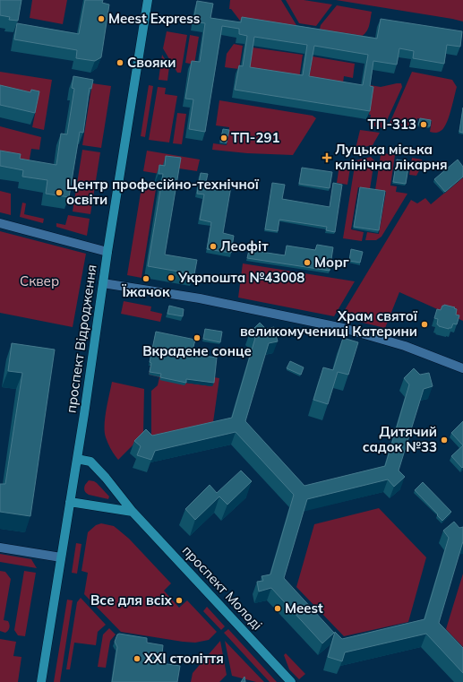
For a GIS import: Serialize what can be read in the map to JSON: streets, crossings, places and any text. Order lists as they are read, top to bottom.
{
  "streets": {
    "main road": ["проспект Відродження", "проспект Молоді"]
  },
  "crossings": [
    ["проспект Відродження", "проспект Молоді"]
  ],
  "parks": ["Сквер"],
  "places": {
    "other": [
      "Meest Express",
      "Свояки",
      "ТП-313",
      "ТП-291",
      "Центр професійно-технічної освіти",
      "Леофіт",
      "Морг",
      "Укрпошта №43008",
      "Їжачок",
      "Храм святої великомучениці Катерини",
      "Вкрадене сонце",
      "Дитячий садок №33",
      "Все для всіх",
      "Meest",
      "ХХІ століття"
    ],
    "health": ["Луцька міська клінічна лікарня"]
  }
}
